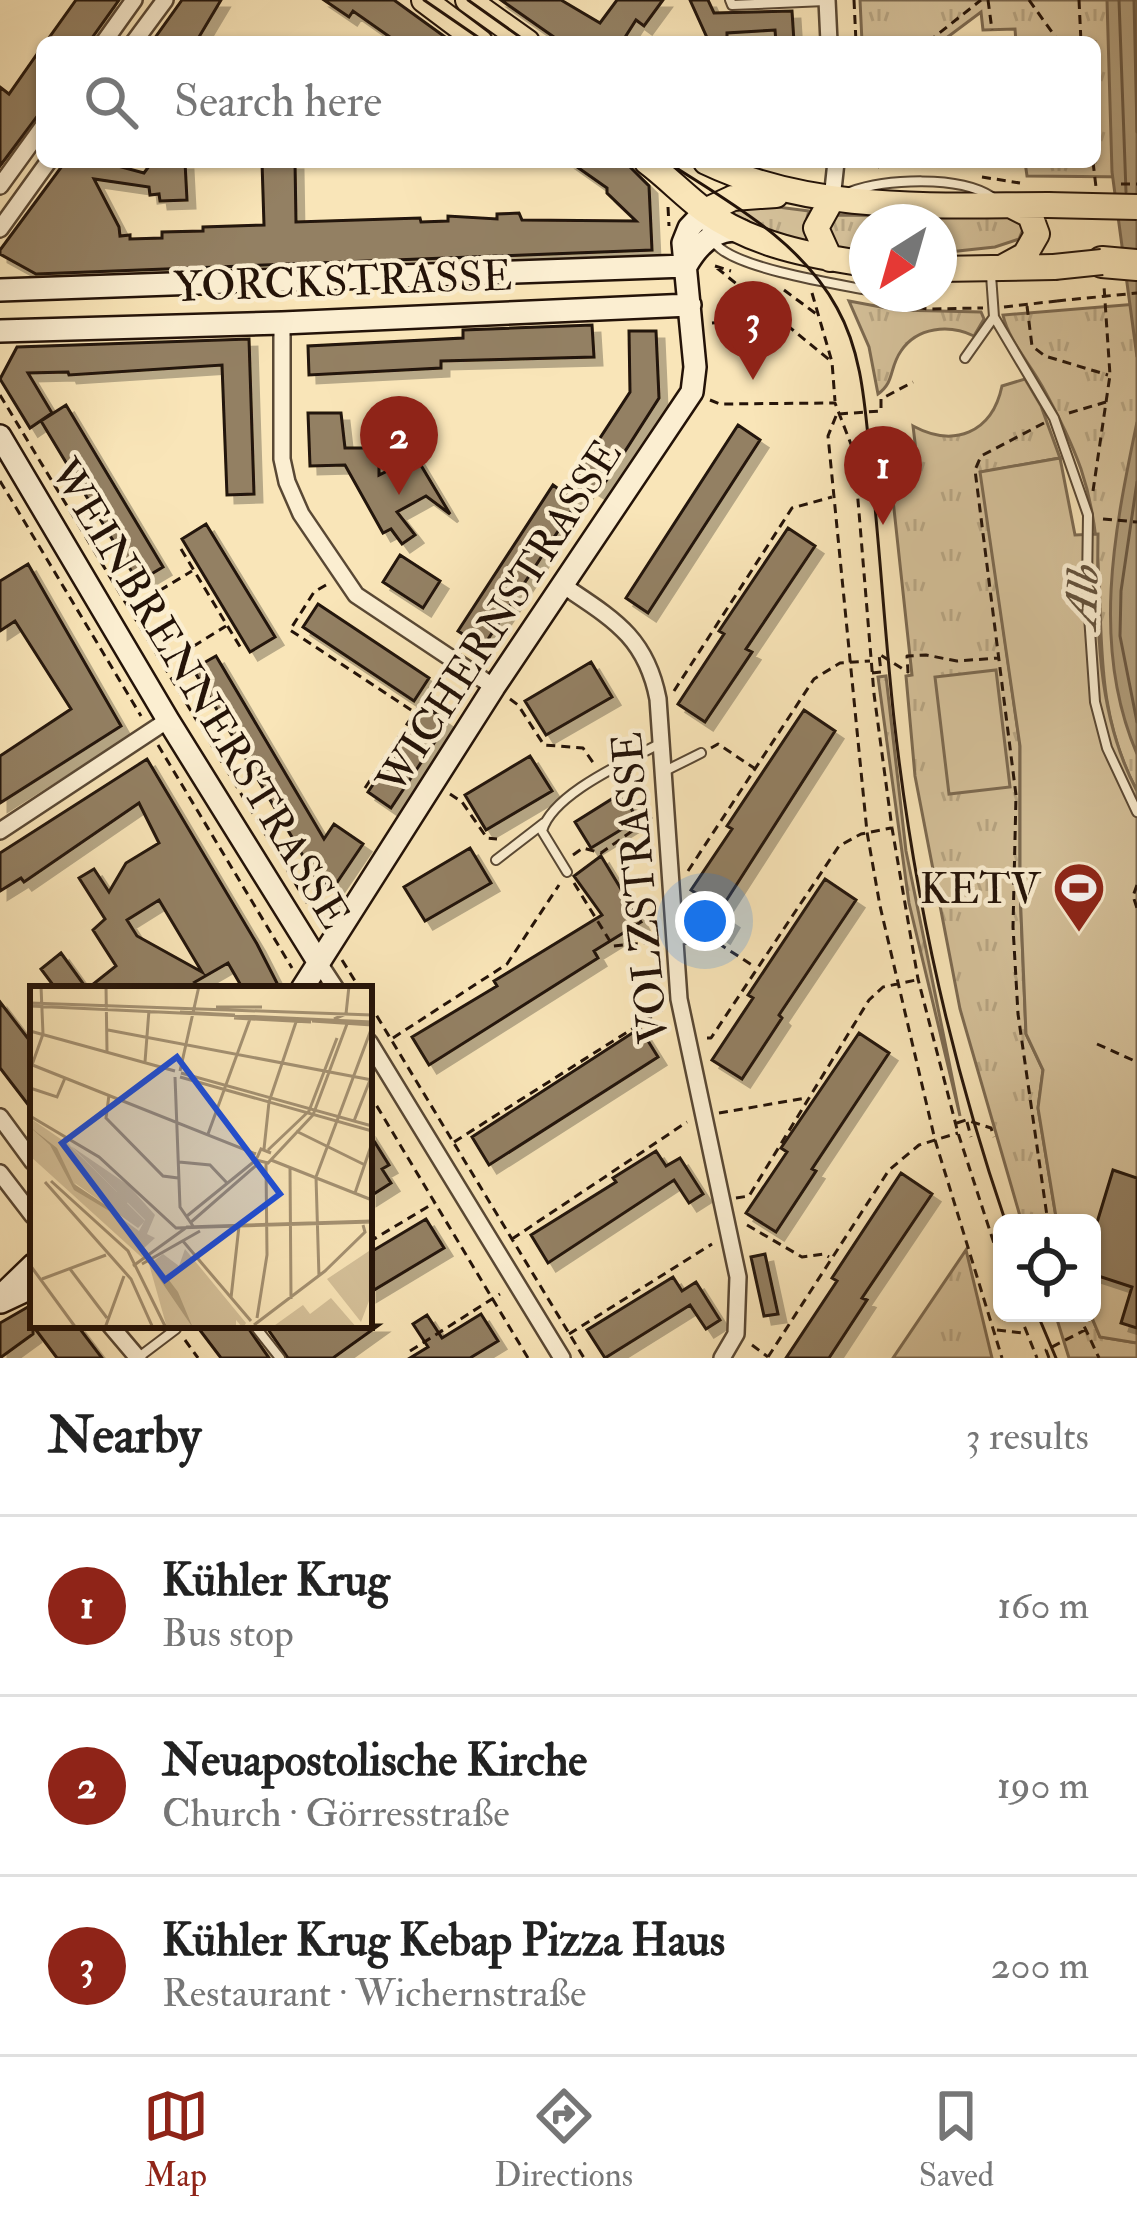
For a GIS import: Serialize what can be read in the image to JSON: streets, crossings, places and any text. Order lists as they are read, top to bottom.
{
  "streets": {
    "street": [
      "YORCKSTRASSE",
      "WICHERNSTRASSE",
      "WEINBRENNERSTRASSE",
      "VOLZSTRASSE"
    ]
  },
  "crossings": [
    ["WICHERNSTRASSE", "WEINBRENNERSTRASSE"],
    ["WICHERNSTRASSE", "VOLZSTRASSE"]
  ],
  "water": ["Alb"],
  "places": {
    "sports": ["KETV"]
  },
  "north": "bottom left",
  "page": {
    "search": "Search here",
    "pins": ["3", "2", "1"],
    "heading": ["Nearby", "3 results"],
    "list": [
      {
        "mark": "1",
        "name": "Kühler Krug",
        "note": "Bus stop",
        "value": "160 m"
      },
      {
        "mark": "2",
        "name": "Neuapostolische Kirche",
        "note": "Church · Görresstraße",
        "value": "190 m"
      },
      {
        "mark": "3",
        "name": "Kühler Krug Kebap Pizza Haus",
        "note": "Restaurant · Wichernstraße",
        "value": "200 m"
      }
    ],
    "nav": ["Map", "Directions", "Saved"]
  }
}
